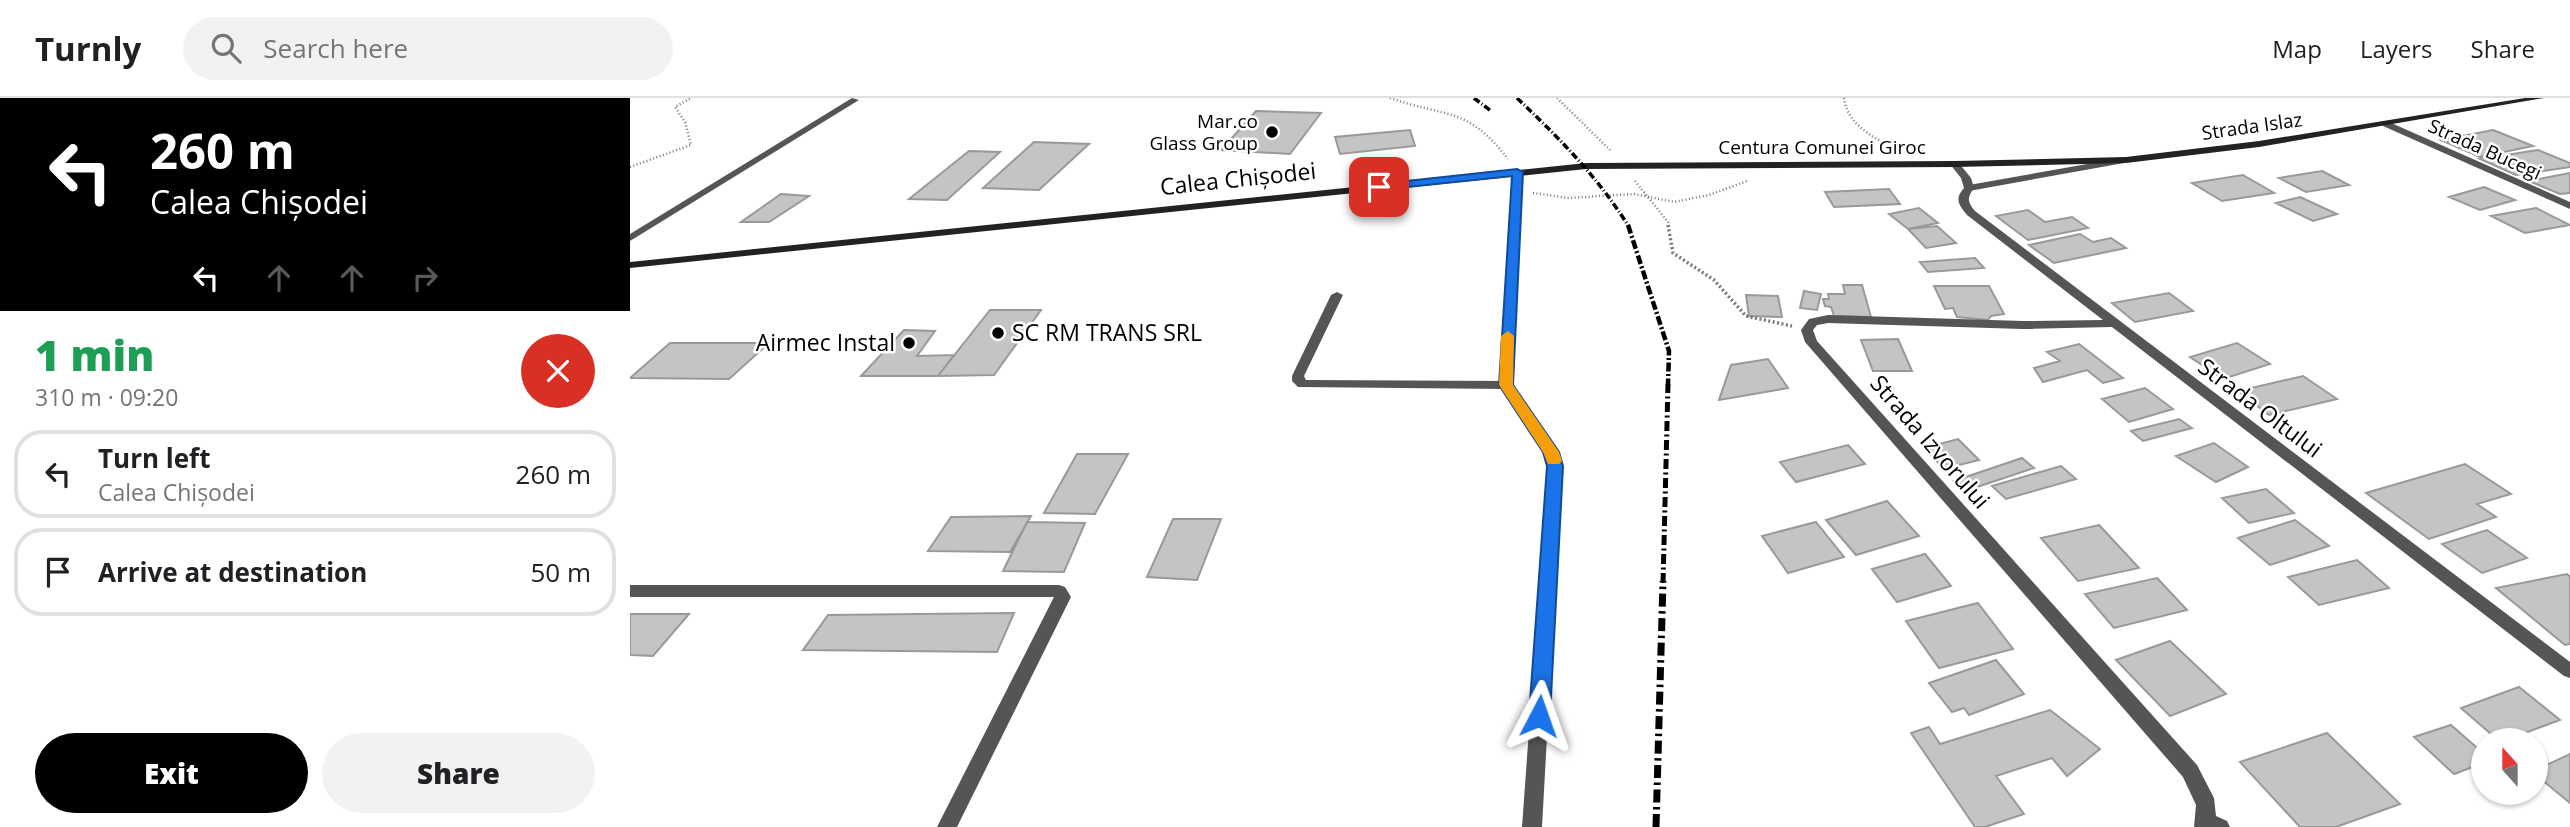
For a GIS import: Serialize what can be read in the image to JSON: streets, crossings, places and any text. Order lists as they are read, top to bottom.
{
  "streets": {
    "main road": ["Strada Islaz", "Centura Comunei Giroc", "Calea Chișodei"],
    "street": ["Strada Bucegi", "Strada Oltului", "Strada Izvorului"]
  },
  "crossings": [
    ["Strada Islaz", "Centura Comunei Giroc"],
    ["Strada Islaz", "Strada Bucegi"],
    ["Strada Islaz", "Strada Oltului"],
    ["Centura Comunei Giroc", "Calea Chișodei"],
    ["Centura Comunei Giroc", "Strada Oltului"]
  ],
  "places": ["Mar.co Glass Group", "SC RM TRANS SRL", "Airmec Instal"],
  "north": "top",
  "page": {
    "header": "Turnly",
    "search": "Search here",
    "nav": ["Map", "Layers", "Share"],
    "turn": ["260 m", "Calea Chișodei"],
    "heading": ["1 min", "310 m · 09:20"],
    "list": [
      {
        "name": "Turn left",
        "note": "Calea Chișodei",
        "value": "260 m"
      },
      {
        "name": "Arrive at destination",
        "value": "50 m"
      }
    ],
    "buttons": ["Exit", "Share"]
  }
}
